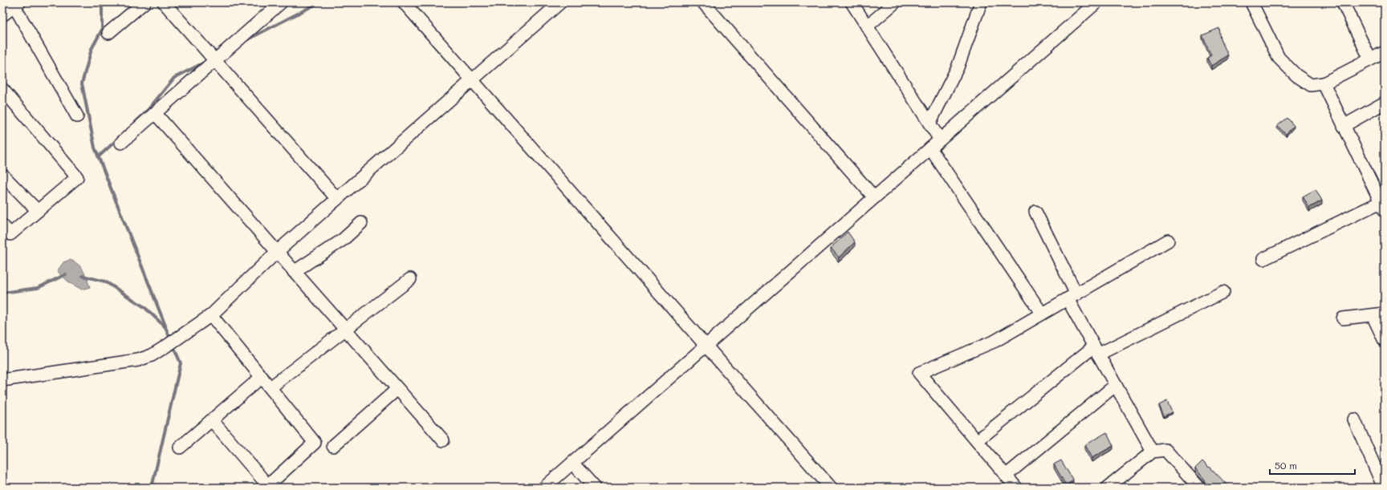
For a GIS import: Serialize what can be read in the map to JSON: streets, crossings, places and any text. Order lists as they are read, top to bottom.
{
  "scale_bar": "50 m"
}
